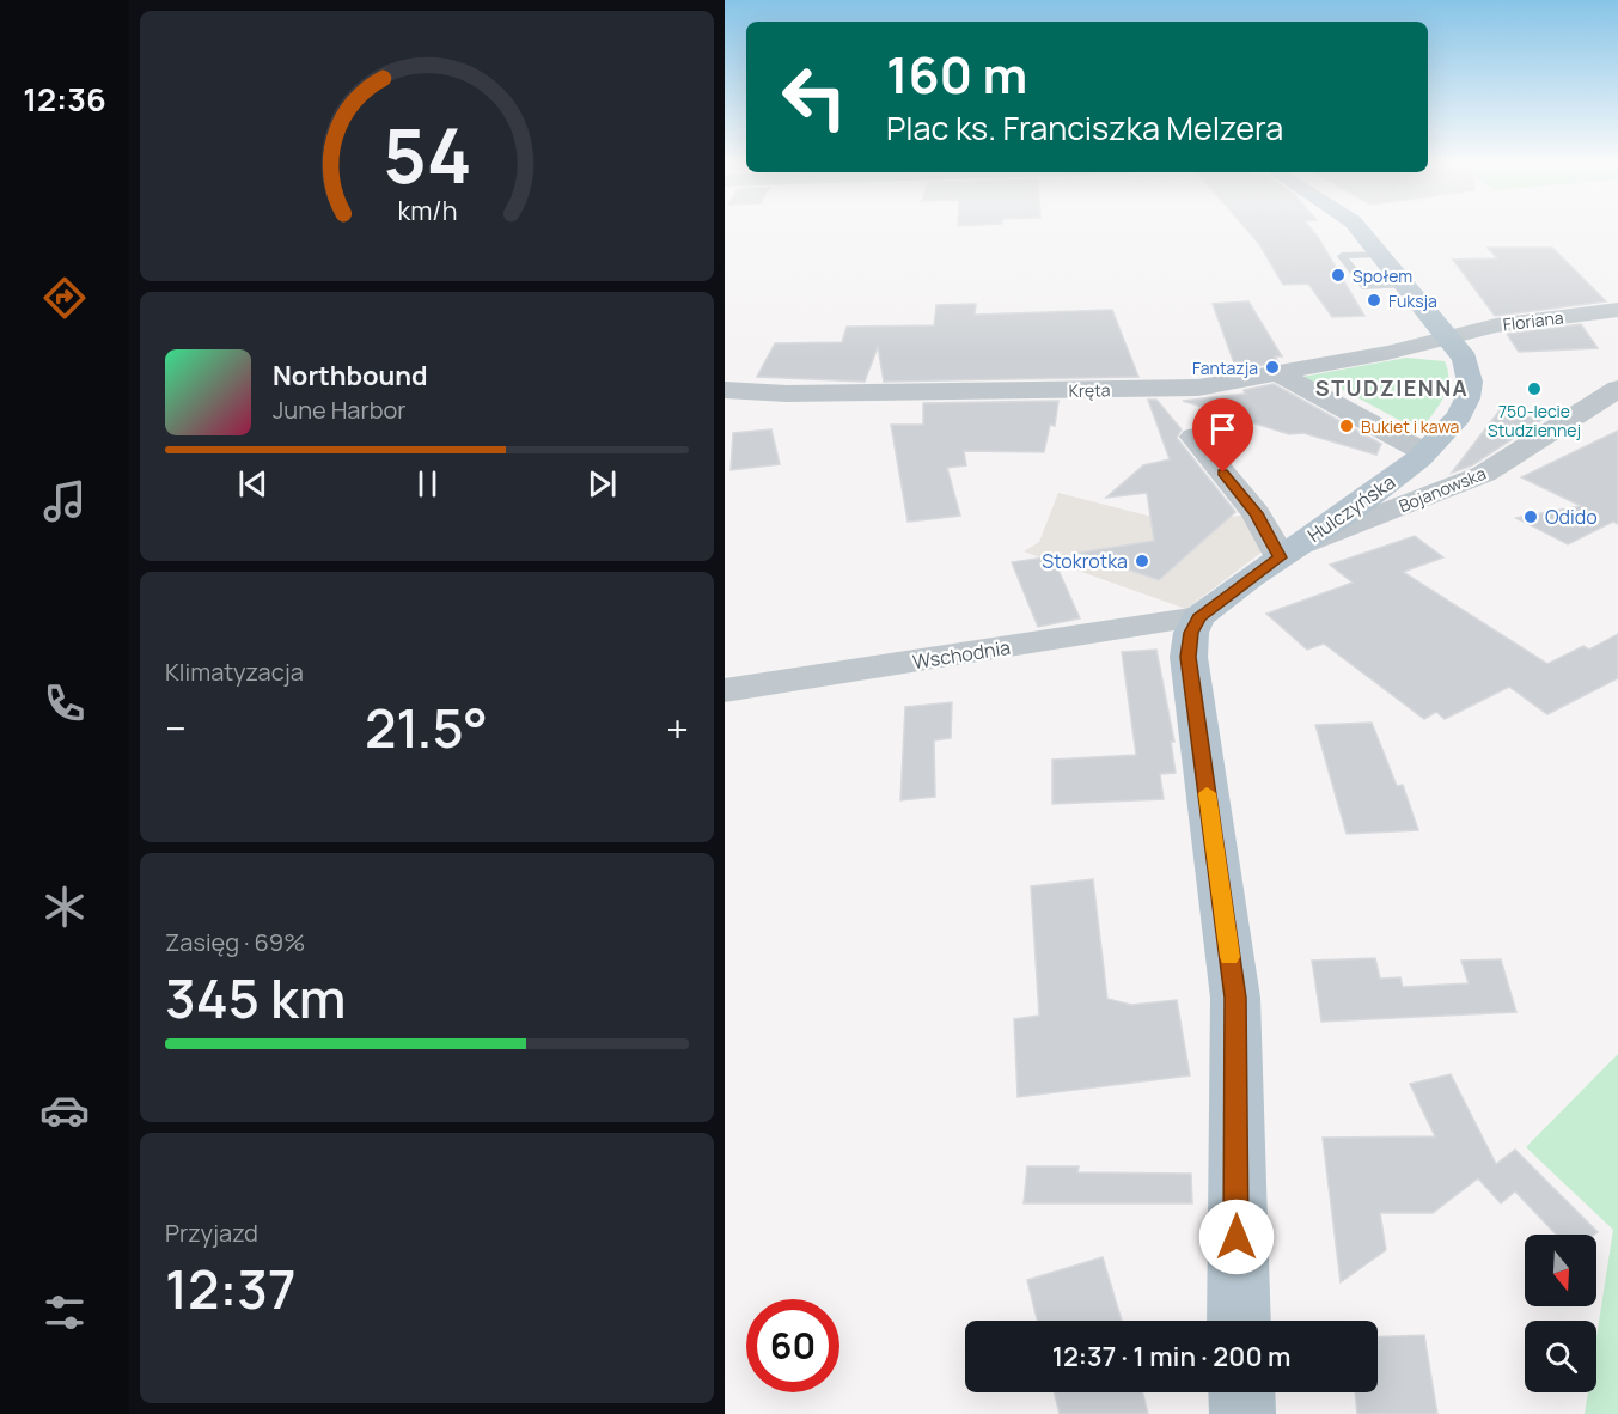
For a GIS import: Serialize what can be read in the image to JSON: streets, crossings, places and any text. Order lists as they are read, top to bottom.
{
  "streets": {
    "main road": ["Hulczyńska"],
    "street": [
      "Floriana",
      "Kręta",
      "Bojanowska",
      "Wschodnia"
    ]
  },
  "crossings": [
    ["Floriana", "Kręta"],
    ["Floriana", "Hulczyńska"],
    ["Kręta", "Hulczyńska"],
    ["Bojanowska", "Hulczyńska"],
    ["Hulczyńska", "Wschodnia"]
  ],
  "districts": ["STUDZIENNA"],
  "places": [
    "Społem",
    "Fuksja",
    "Fantazja",
    "750-lecie Studziennej",
    "Bukiet i kawa",
    "Odido",
    "Stokrotka"
  ],
  "north": "bottom",
  "page": {
    "tabs": "12:36",
    "turn": ["160 m", "Plac ks. Franciszka Melzera"],
    "song": ["Northbound", "June Harbor"],
    "tile": [
      "Klimatyzacja",
      ["Zasięg · 69%", "345 km"],
      ["Przyjazd", "12:37"]
    ],
    "heat": ["−", "21.5°", "+"],
    "limit": "60",
    "trip": "12:37 · 1 min · 200 m",
    "gauge": ["54", "km/h"]
  }
}
